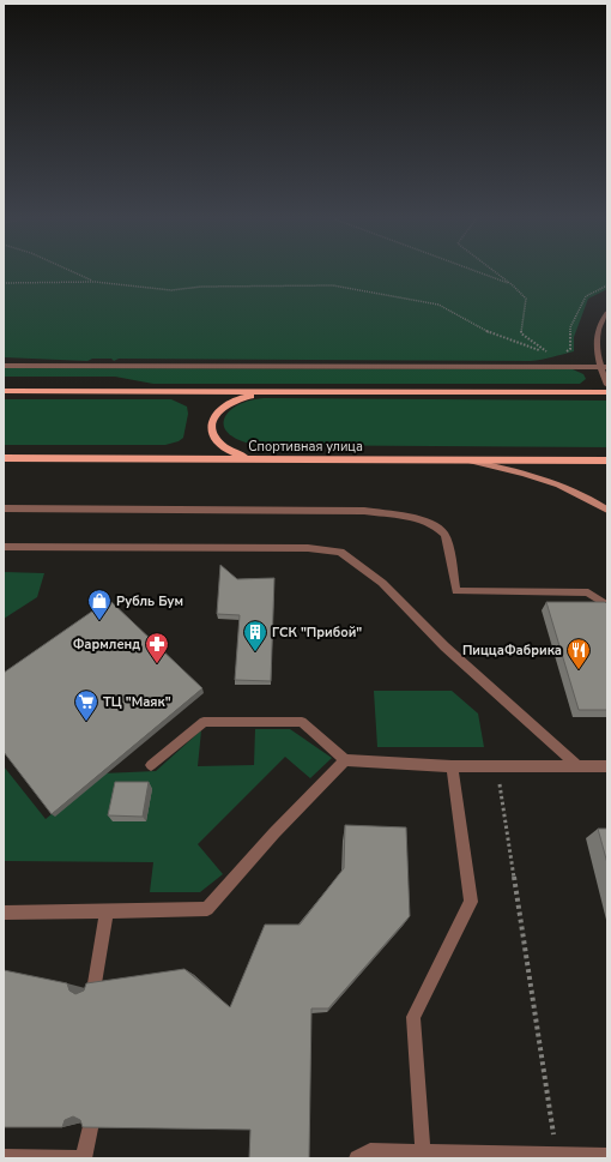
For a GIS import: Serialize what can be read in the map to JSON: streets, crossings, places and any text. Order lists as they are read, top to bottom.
{
  "streets": {
    "main road": ["Спортивная улица"]
  },
  "places": {
    "shop": ["Рубль Бум"],
    "building": ["ГСК \"Прибой\""],
    "pharmacy": ["Фармленд"],
    "restaurant": ["ПиццаФабрика"],
    "supermarket": ["ТЦ \"Маяк\""]
  }
}
